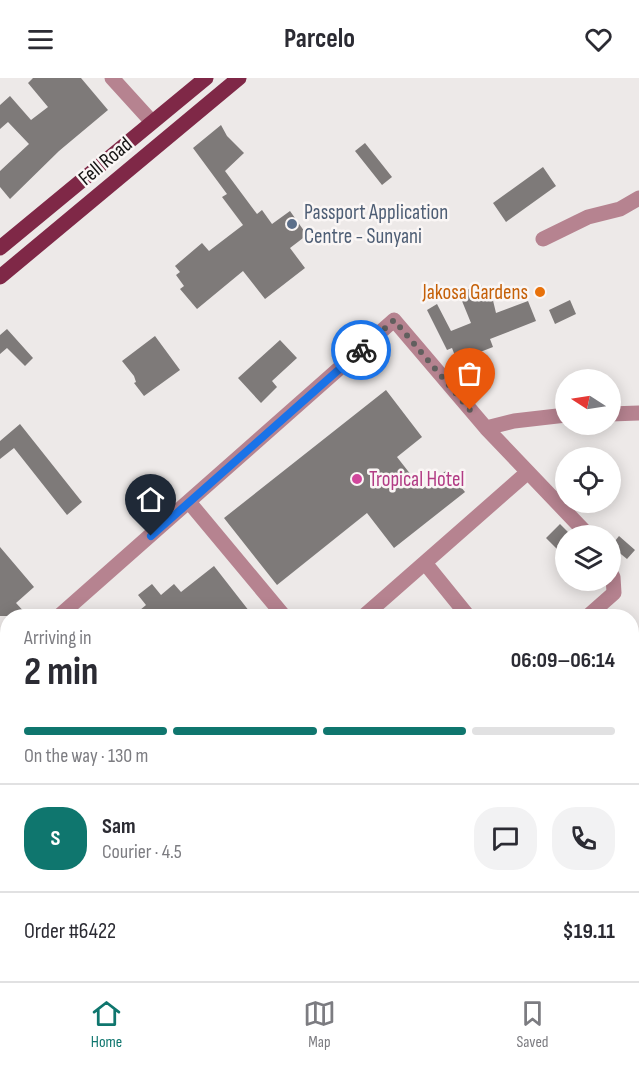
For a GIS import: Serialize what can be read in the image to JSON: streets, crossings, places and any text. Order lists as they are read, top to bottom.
{
  "streets": {
    "main road": ["Fell Road"]
  },
  "places": ["Passport Application Centre - Sunyani", "Jakosa Gardens", "Tropical Hotel"],
  "north": "left",
  "page": {
    "header": "Parcelo",
    "heading": ["2 min", "Arriving in", "06:09–06:14"],
    "panel": [
      "Sam",
      "Courier · 4.5",
      "Order #6422",
      "$19.11"
    ],
    "bar": "On the way · 130 m",
    "round": "S",
    "tabs": ["Home", "Map", "Saved"]
  }
}
